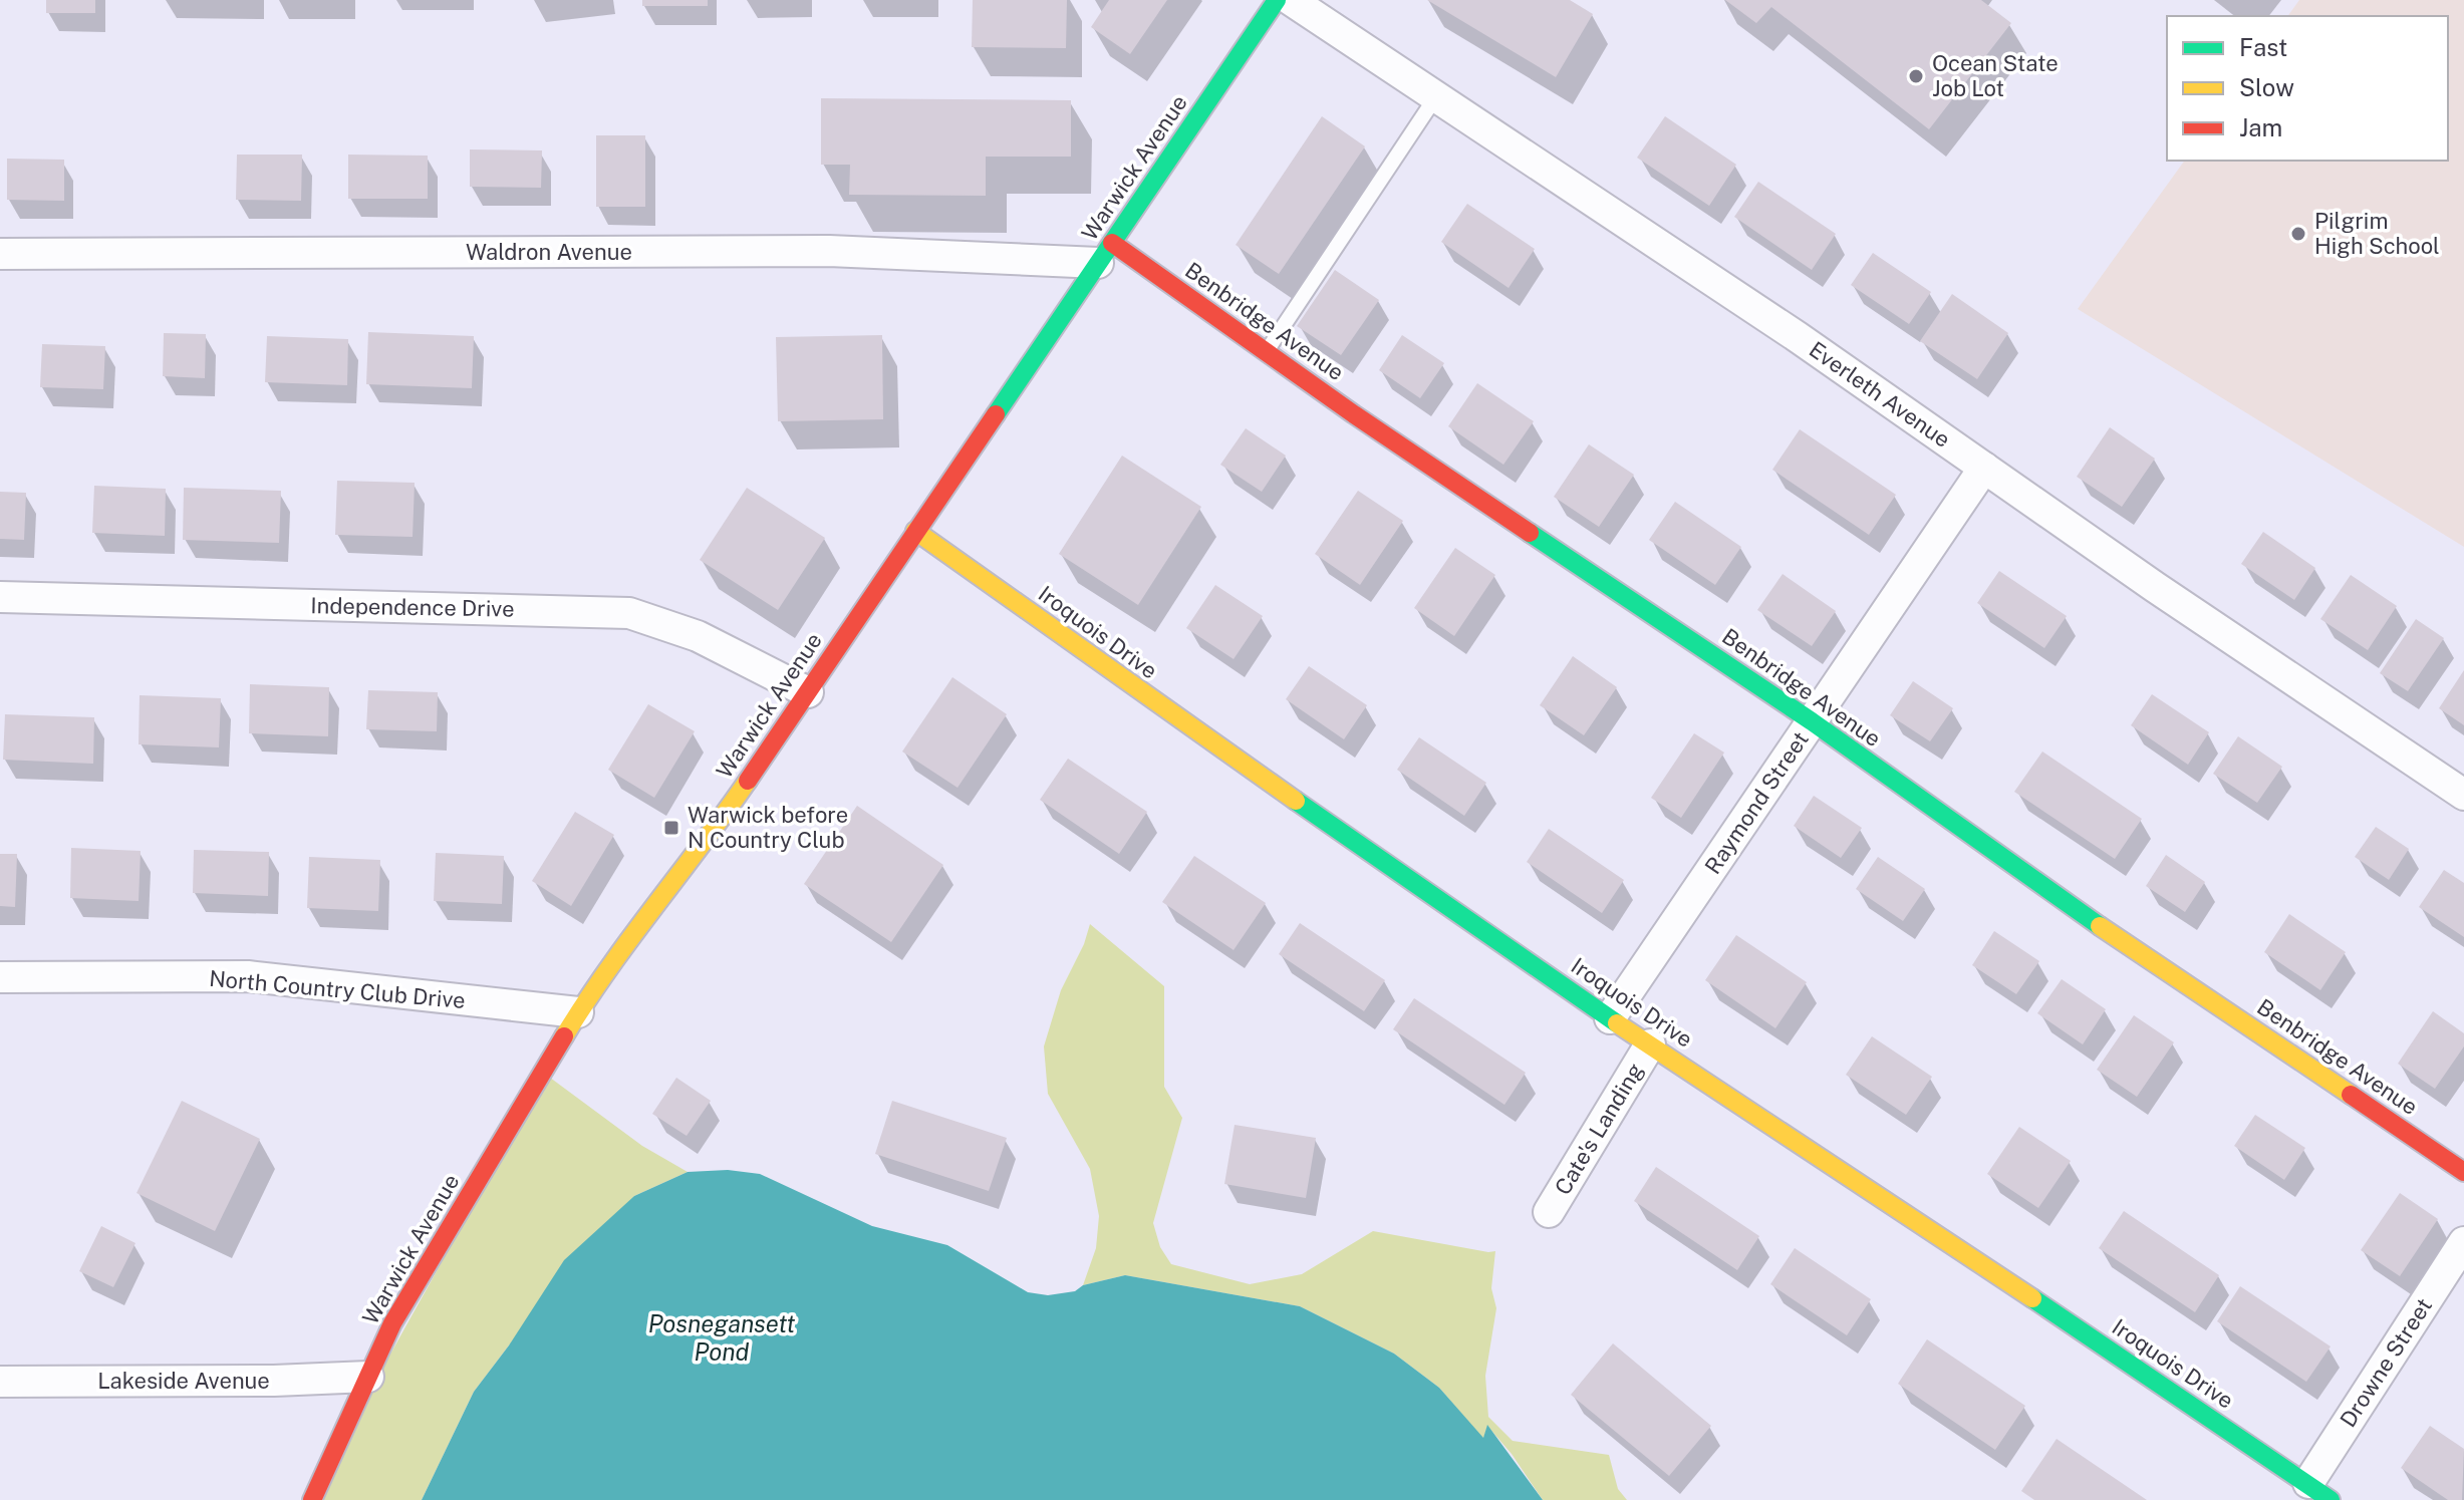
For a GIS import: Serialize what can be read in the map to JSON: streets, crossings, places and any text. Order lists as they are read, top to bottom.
{
  "streets": {
    "street": [
      "Warwick Avenue",
      "Waldron Avenue",
      "Benbridge Avenue",
      "Everleth Avenue",
      "Independence Drive",
      "Iroquois Drive",
      "Raymond Street",
      "North Country Club Drive",
      "Cate's Landing",
      "Drowne Street",
      "Lakeside Avenue"
    ]
  },
  "crossings": [
    ["Warwick Avenue", "Waldron Avenue"],
    ["Warwick Avenue", "Benbridge Avenue"],
    ["Warwick Avenue", "Independence Drive"],
    ["Warwick Avenue", "Iroquois Drive"],
    ["Warwick Avenue", "North Country Club Drive"],
    ["Warwick Avenue", "Lakeside Avenue"],
    ["Waldron Avenue", "Benbridge Avenue"],
    ["Benbridge Avenue", "Raymond Street"],
    ["Everleth Avenue", "Raymond Street"],
    ["Iroquois Drive", "Raymond Street"],
    ["Iroquois Drive", "Cate's Landing"],
    ["Iroquois Drive", "Drowne Street"]
  ],
  "water": ["Posnegansett Pond"],
  "places": {
    "other": ["Ocean State Job Lot", "Pilgrim High School"],
    "transit": ["Warwick before N Country Club"]
  },
  "legend": ["Fast", "Slow", "Jam"]
}
